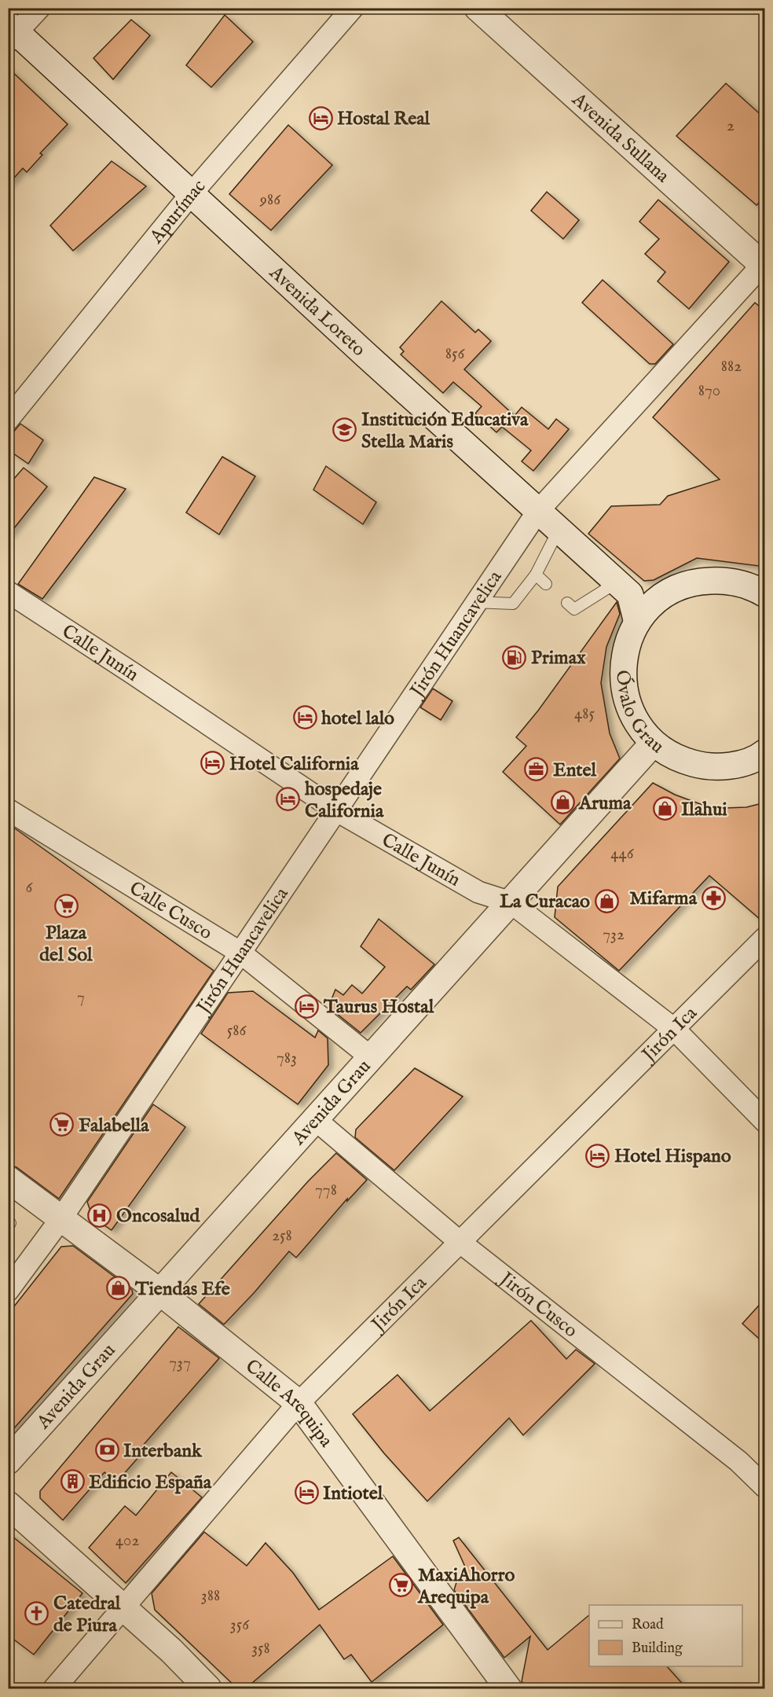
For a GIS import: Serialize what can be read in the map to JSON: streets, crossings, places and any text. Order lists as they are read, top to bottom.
{
  "streets": {
    "street": [
      "Avenida Sullana",
      "Apurímac",
      "Avenida Loreto",
      "Jirón Huancavelica",
      "Calle Junín",
      "Óvalo Grau",
      "Calle Cusco",
      "Jirón Ica",
      "Avenida Grau",
      "Jirón Cusco",
      "Calle Arequipa"
    ]
  },
  "crossings": [
    ["Avenida Sullana", "Jirón Huancavelica"],
    ["Apurímac", "Avenida Loreto"],
    ["Avenida Loreto", "Jirón Huancavelica"],
    ["Jirón Huancavelica", "Calle Junín"],
    ["Jirón Huancavelica", "Calle Cusco"],
    ["Jirón Huancavelica", "Calle Arequipa"],
    ["Calle Junín", "Jirón Ica"],
    ["Calle Junín", "Avenida Grau"],
    ["Óvalo Grau", "Avenida Grau"],
    ["Calle Cusco", "Avenida Grau"],
    ["Jirón Ica", "Jirón Cusco"],
    ["Jirón Ica", "Calle Arequipa"],
    ["Avenida Grau", "Jirón Cusco"],
    ["Avenida Grau", "Calle Arequipa"]
  ],
  "places": {
    "hotel": [
      "Hostal Real",
      "hotel lalo",
      "Hotel California",
      "hospedaje California",
      "Taurus Hostal",
      "Hotel Hispano",
      "Intiotel"
    ],
    "school or university": ["Institución Educativa Stella Maris"],
    "fuel station": ["Primax"],
    "office": ["Entel"],
    "shop": [
      "Aruma",
      "Ilahui",
      "La Curacao",
      "Tiendas Efe"
    ],
    "pharmacy": ["Mifarma"],
    "supermarket": ["Plaza del Sol", "Falabella", "MaxiAhorro Arequipa"],
    "hospital": ["Oncosalud"],
    "bank": ["Interbank"],
    "building": ["Edificio España"],
    "church": ["Catedral de Piura"]
  },
  "house_numbers": [
    "2",
    "986",
    "856",
    "882",
    "870",
    "485",
    "446",
    "6",
    "732",
    "7",
    "586",
    "783",
    "778",
    "258",
    "737",
    "402",
    "388",
    "356",
    "358"
  ],
  "legend": ["Road", "Building"]
}
